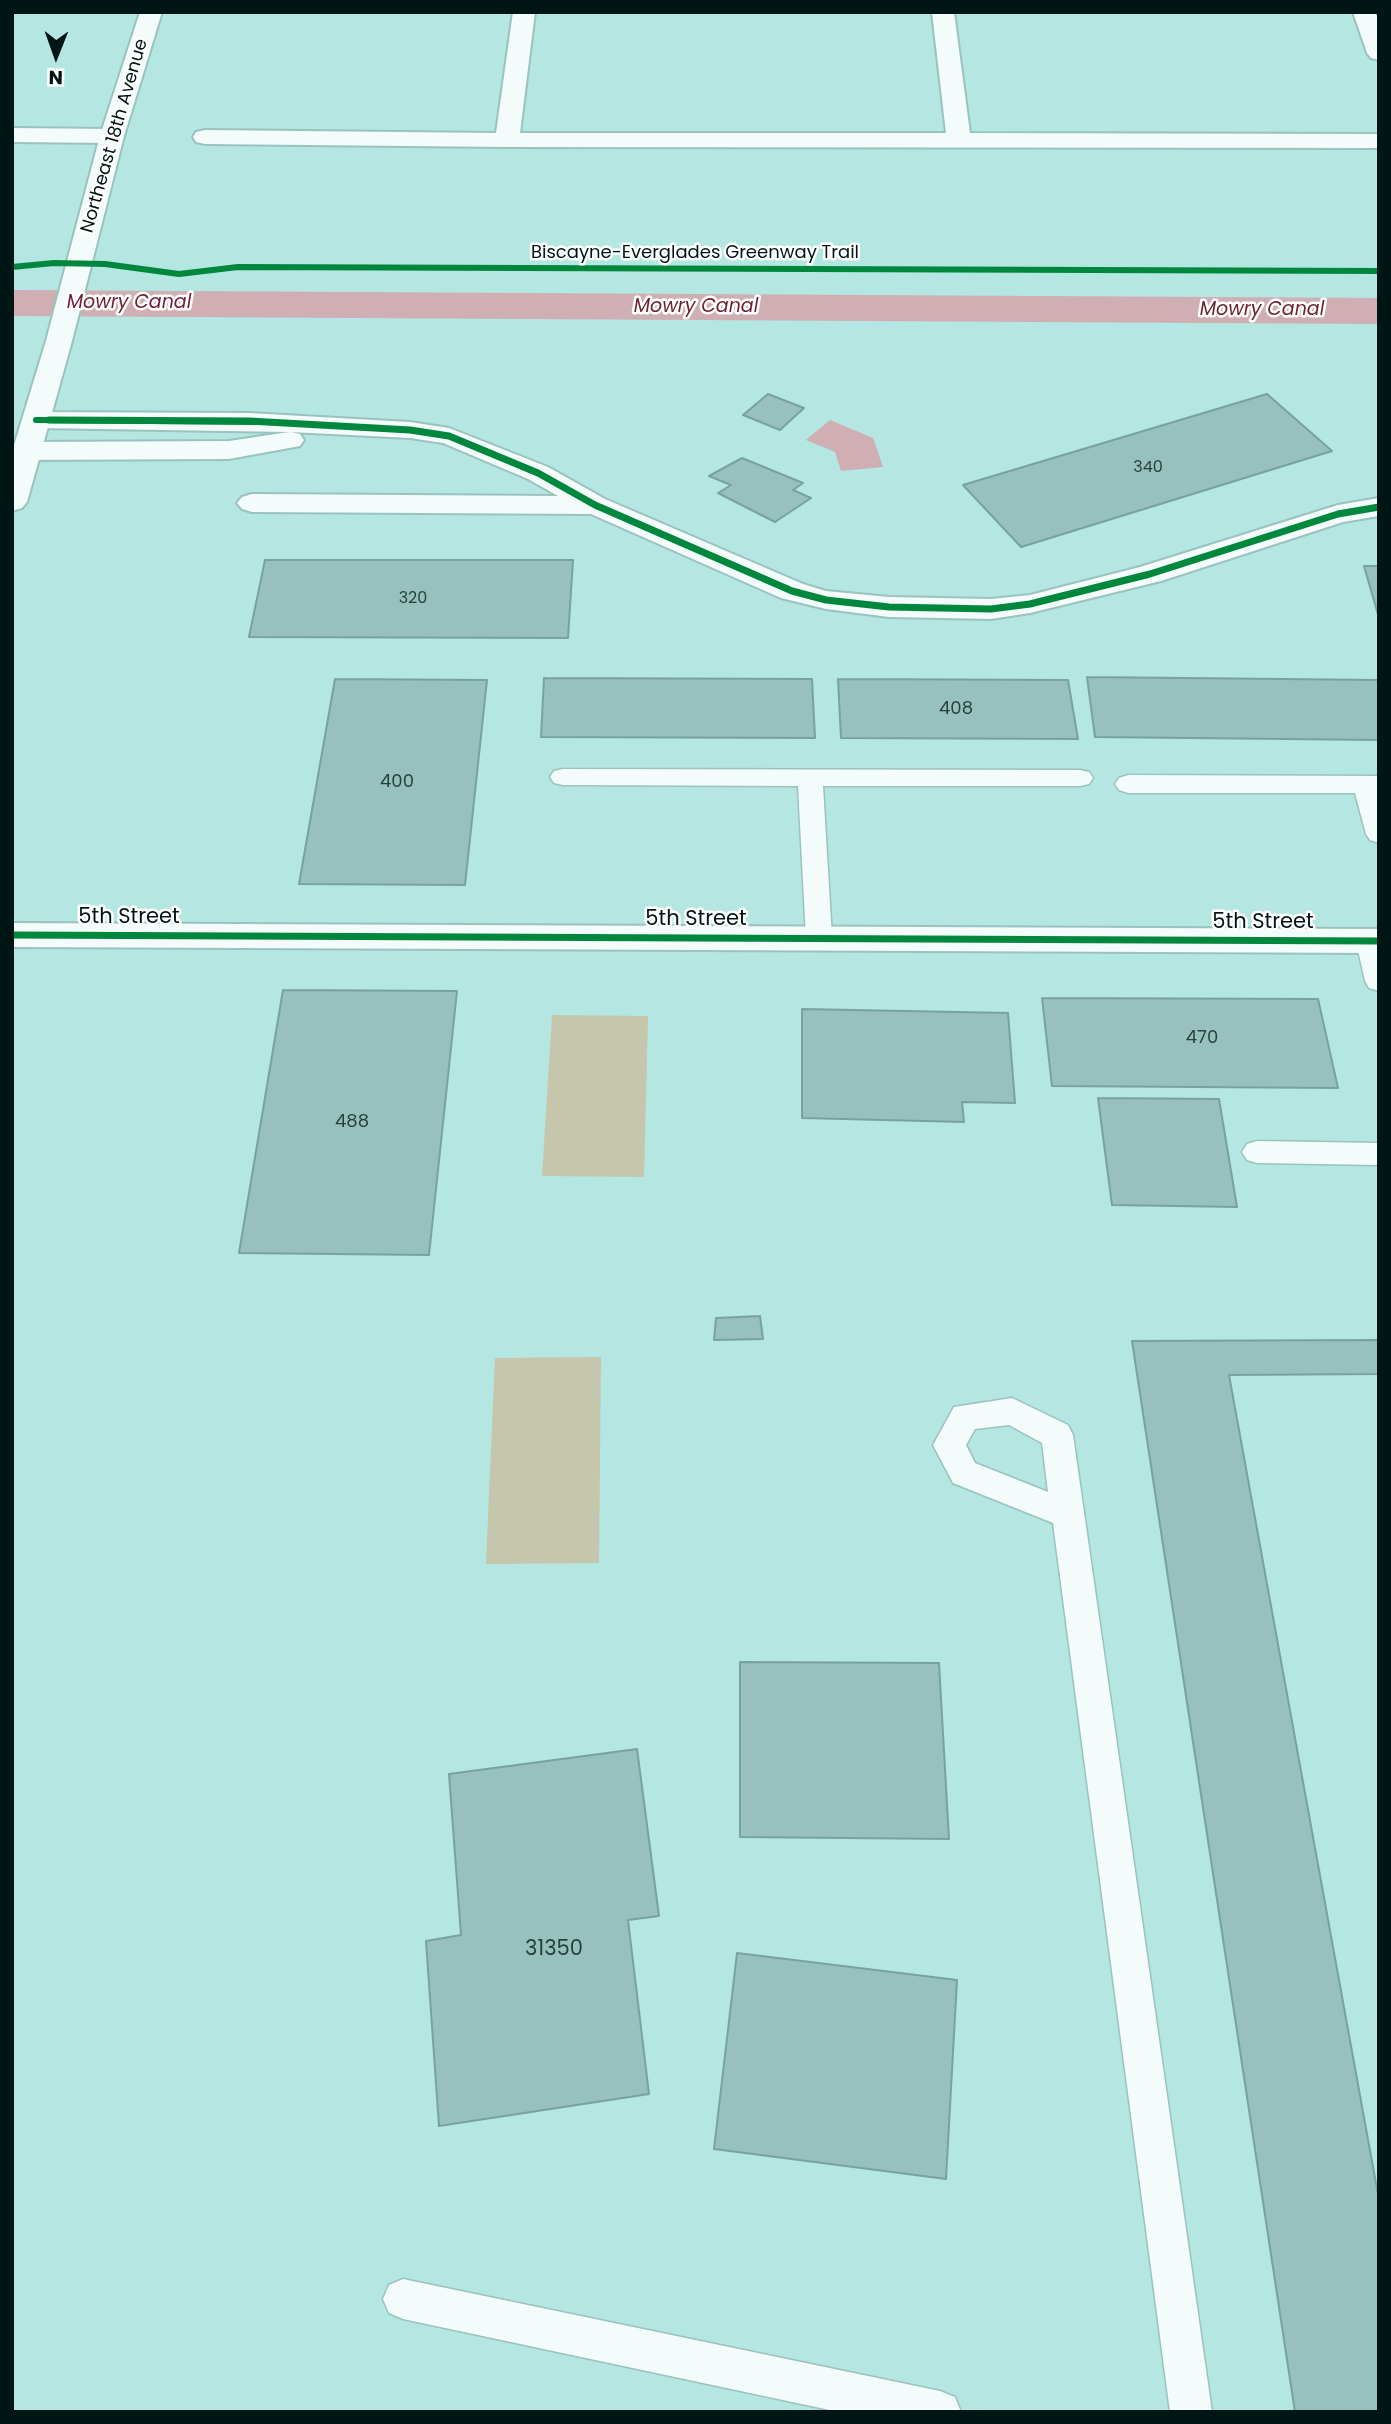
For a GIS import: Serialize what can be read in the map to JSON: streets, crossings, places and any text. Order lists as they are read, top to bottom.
{
  "streets": {
    "street": ["Northeast 18th Avenue", "5th Street"],
    "cycle path": ["Biscayne-Everglades Greenway Trail"]
  },
  "water": ["Mowry Canal"],
  "house_numbers": [
    "340",
    "320",
    "408",
    "400",
    "470",
    "488",
    "31350"
  ],
  "north": "bottom"
}
